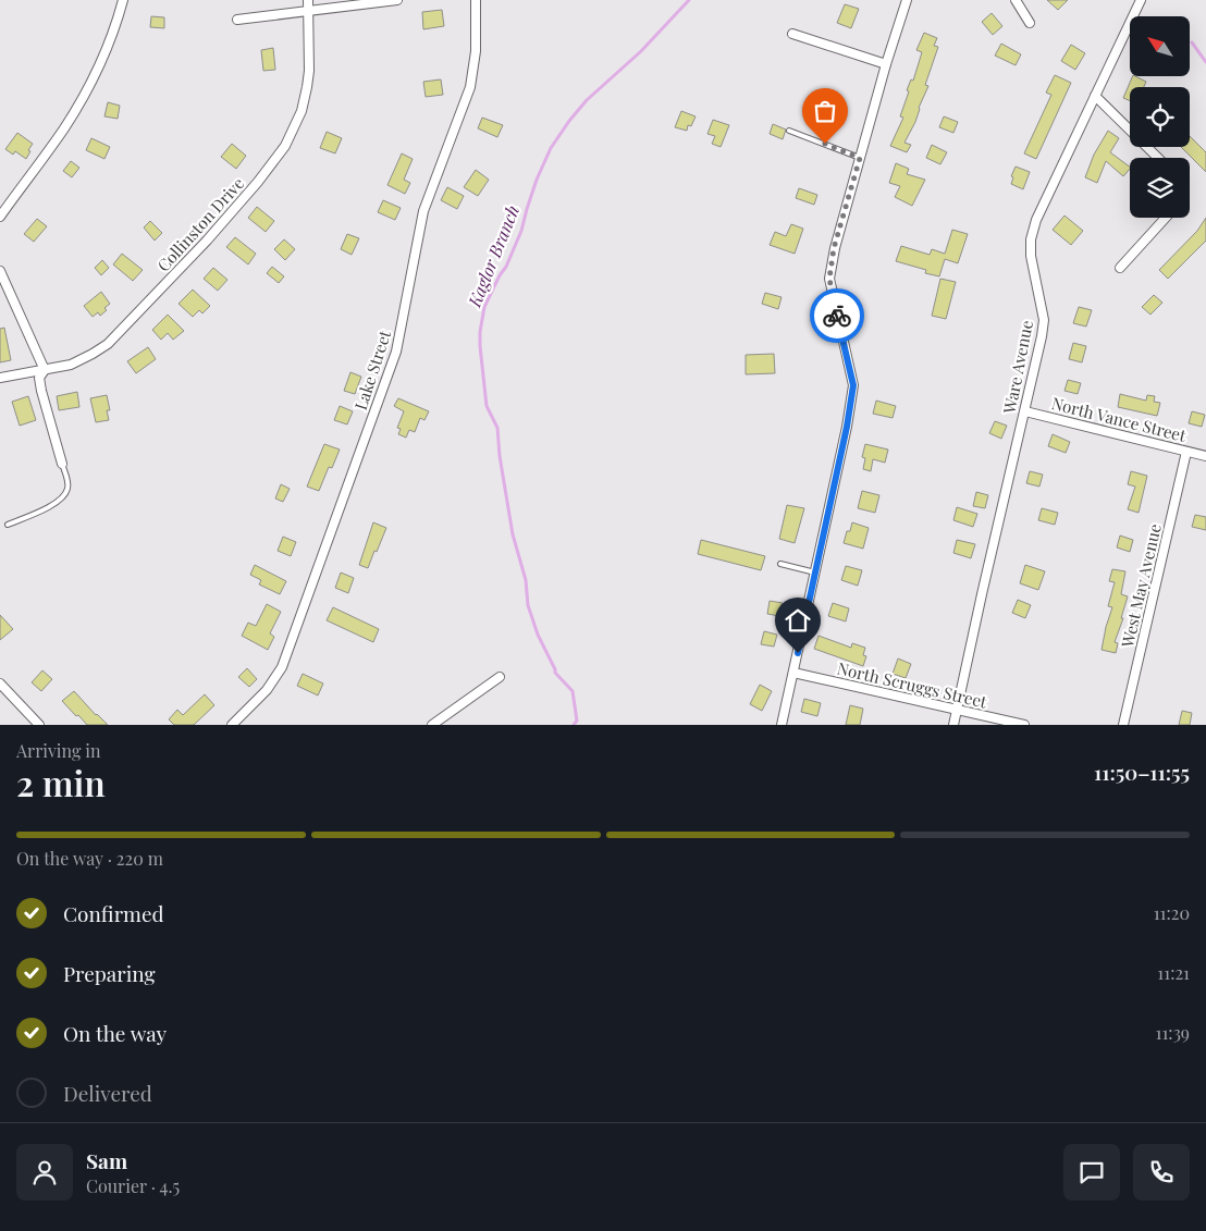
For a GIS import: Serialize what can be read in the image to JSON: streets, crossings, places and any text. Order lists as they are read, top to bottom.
{
  "streets": {
    "street": [
      "Collinston Drive",
      "Ware Avenue",
      "Lake Street",
      "North Vance Street",
      "West May Avenue",
      "North Scruggs Street"
    ]
  },
  "crossings": [
    ["Ware Avenue", "North Vance Street"],
    ["Ware Avenue", "North Scruggs Street"],
    ["North Vance Street", "West May Avenue"]
  ],
  "water": ["Kaglor Branch"],
  "north": "top left",
  "page": {
    "heading": ["2 min", "Arriving in", "11:50–11:55"],
    "panel": ["Sam", "Courier · 4.5"],
    "bar": "On the way · 220 m",
    "list": [
      ["Confirmed", "11:20"],
      ["Preparing", "11:21"],
      ["On the way", "11:39"],
      "Delivered"
    ]
  }
}
